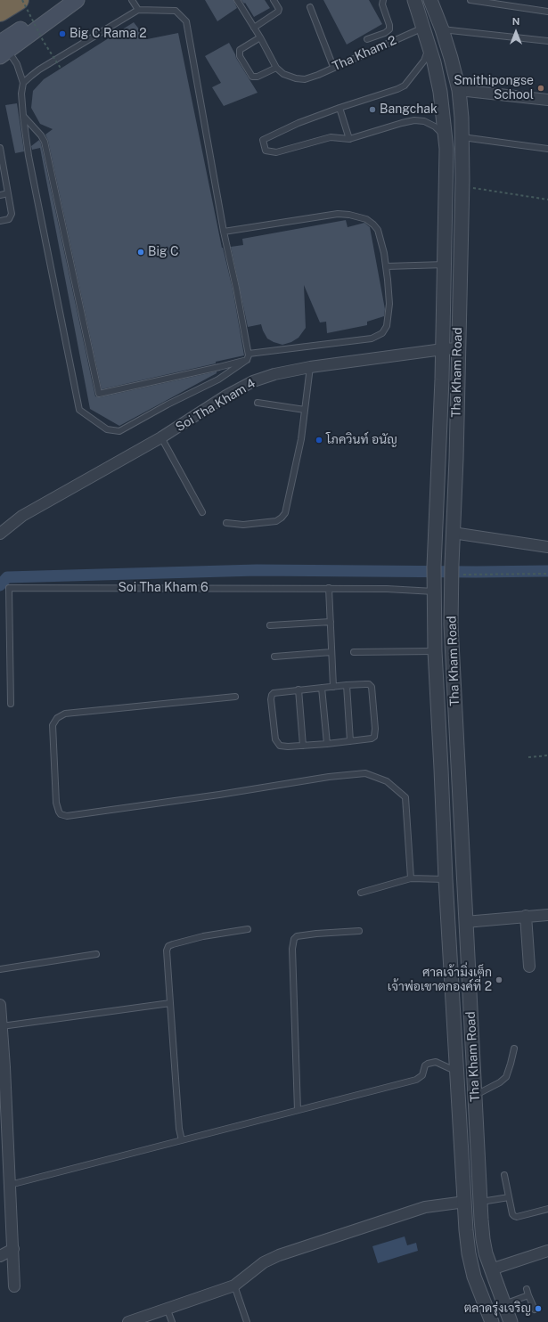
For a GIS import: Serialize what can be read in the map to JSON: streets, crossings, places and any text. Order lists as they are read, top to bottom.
{
  "streets": {
    "street": ["Tha Kham Road", "Soi Tha Kham 4"],
    "lane": ["Tha Kham 2", "Soi Tha Kham 6"]
  },
  "crossings": [
    ["Tha Kham 2", "Tha Kham Road"],
    ["Tha Kham Road", "Soi Tha Kham 4"],
    ["Tha Kham Road", "Soi Tha Kham 6"]
  ],
  "places": [
    "Big C Rama 2",
    "Smithipongse School",
    "Bangchak",
    "Big C",
    "โภควินท์ อนัญ",
    "ศาลเจ้ามิ่งเต็ก เจ้าพ่อเขาตกองค์ที่ 2",
    "ตลาดรุ่งเจริญ"
  ],
  "north": "top"
}
